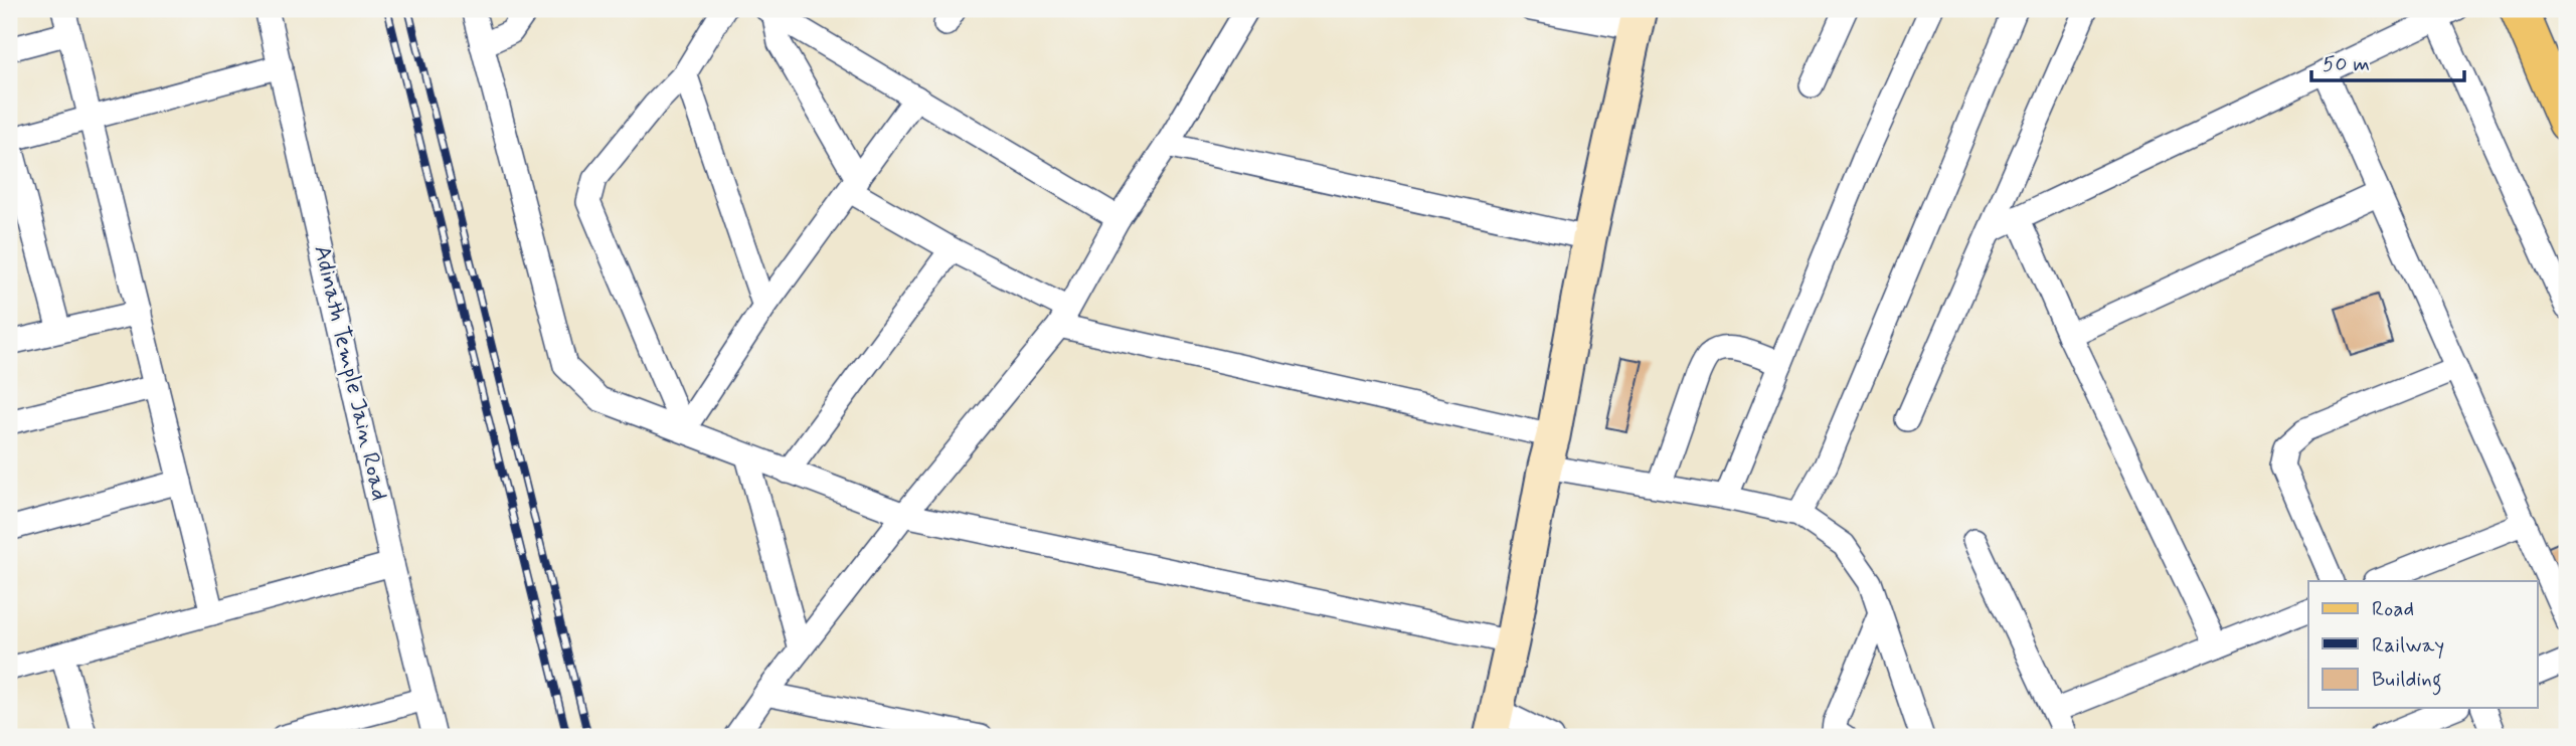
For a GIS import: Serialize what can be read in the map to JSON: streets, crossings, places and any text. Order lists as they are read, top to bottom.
{
  "streets": {
    "street": ["Adinath Temple Jain Road"]
  },
  "legend": ["Road", "Railway", "Building"],
  "scale_bar": "50 m"
}
